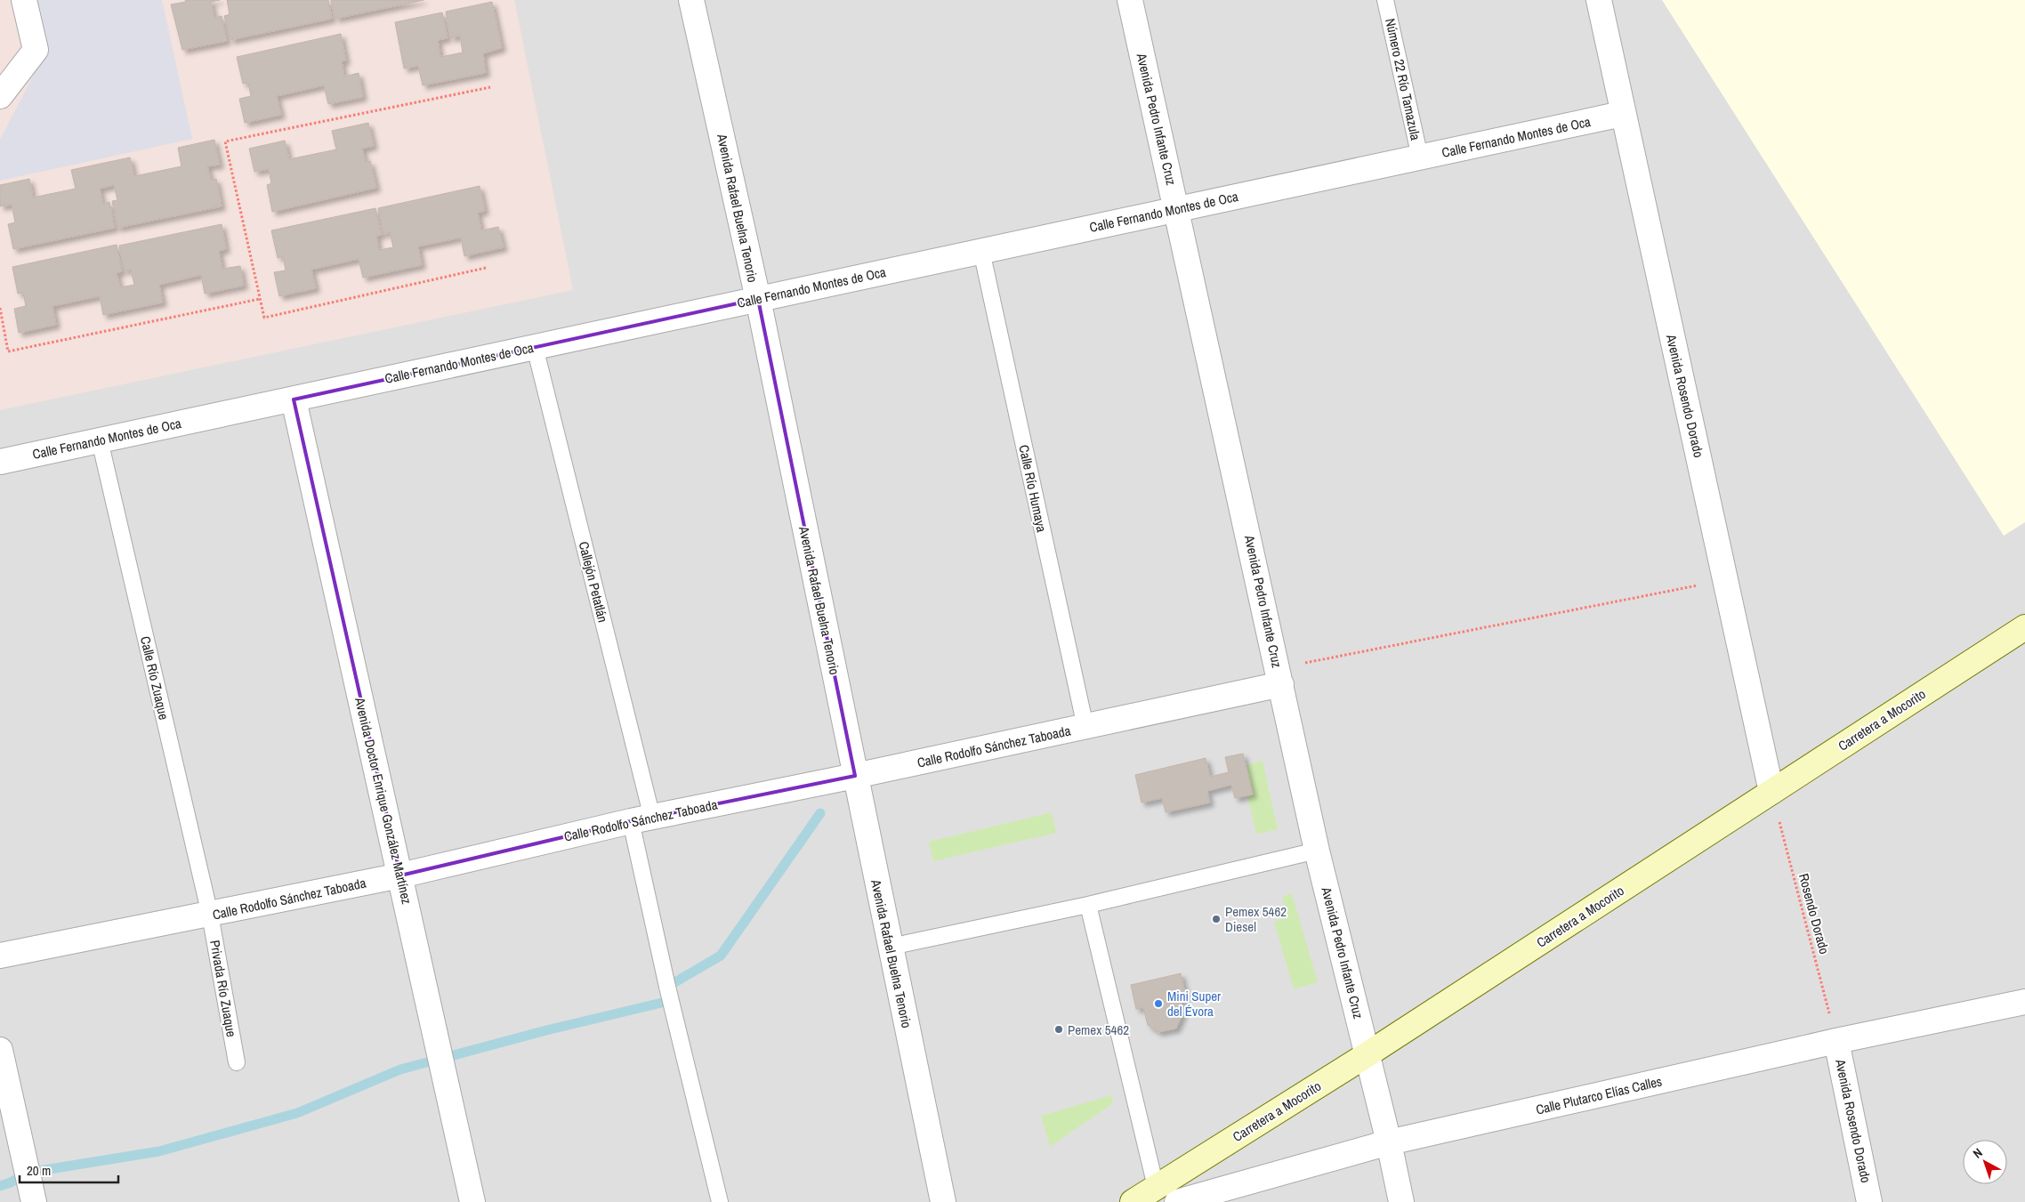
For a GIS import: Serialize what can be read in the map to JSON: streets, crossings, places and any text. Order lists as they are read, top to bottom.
{
  "streets": {
    "main road": ["Carretera a Mocorito"],
    "street": [
      "Avenida Pedro Infante Cruz",
      "Calle Fernando Montes de Oca",
      "Avenida Rafael Buelna Tenorio",
      "Avenida Rosendo Dorado",
      "Calle Rodolfo Sánchez Taboada",
      "Avenida Doctor Enrique González Martínez",
      "Calle Plutarco Elías Calles"
    ],
    "lane": [
      "Número 22 Río Tamazula",
      "Calle Río Humaya",
      "Callejón Petatlán",
      "Calle Río Zuaque",
      "Privada Río Zuaque"
    ],
    "path": ["Rosendo Dorado"]
  },
  "crossings": [
    ["Número 22 Río Tamazula", "Calle Fernando Montes de Oca"],
    ["Avenida Pedro Infante Cruz", "Calle Fernando Montes de Oca"],
    ["Avenida Pedro Infante Cruz", "Carretera a Mocorito"],
    ["Avenida Pedro Infante Cruz", "Calle Rodolfo Sánchez Taboada"],
    ["Avenida Pedro Infante Cruz", "Calle Plutarco Elías Calles"],
    ["Calle Fernando Montes de Oca", "Avenida Rafael Buelna Tenorio"],
    ["Calle Fernando Montes de Oca", "Avenida Rosendo Dorado"],
    ["Calle Fernando Montes de Oca", "Calle Río Humaya"],
    ["Calle Fernando Montes de Oca", "Callejón Petatlán"],
    ["Calle Fernando Montes de Oca", "Calle Río Zuaque"],
    ["Calle Fernando Montes de Oca", "Avenida Doctor Enrique González Martínez"],
    ["Avenida Rafael Buelna Tenorio", "Calle Rodolfo Sánchez Taboada"],
    ["Avenida Rosendo Dorado", "Carretera a Mocorito"],
    ["Avenida Rosendo Dorado", "Rosendo Dorado"],
    ["Avenida Rosendo Dorado", "Calle Plutarco Elías Calles"],
    ["Calle Río Humaya", "Calle Rodolfo Sánchez Taboada"],
    ["Callejón Petatlán", "Calle Rodolfo Sánchez Taboada"],
    ["Calle Río Zuaque", "Calle Rodolfo Sánchez Taboada"],
    ["Calle Río Zuaque", "Privada Río Zuaque"],
    ["Carretera a Mocorito", "Rosendo Dorado"],
    ["Calle Rodolfo Sánchez Taboada", "Avenida Doctor Enrique González Martínez"],
    ["Calle Rodolfo Sánchez Taboada", "Privada Río Zuaque"],
    ["Rosendo Dorado", "Calle Plutarco Elías Calles"]
  ],
  "places": ["Pemex 5462 Diesel", "Mini Super del Évora", "Pemex 5462"],
  "scale_bar": "20 m",
  "north": "top left"
}
